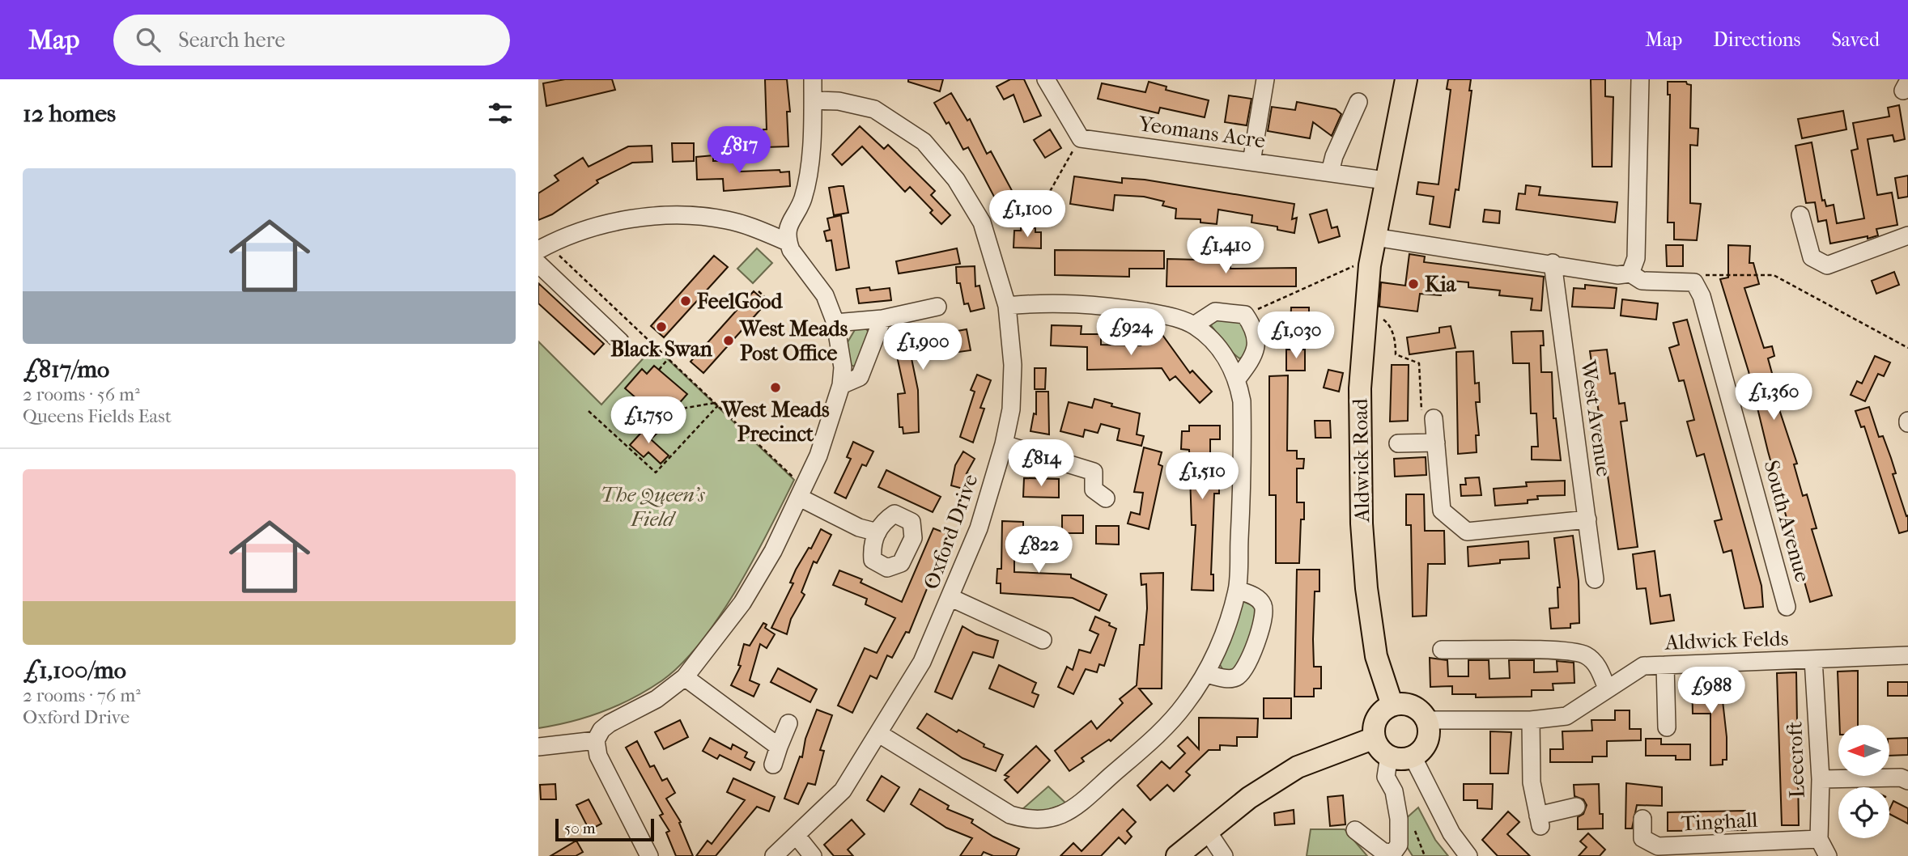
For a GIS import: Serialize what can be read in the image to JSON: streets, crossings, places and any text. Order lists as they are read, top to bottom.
{
  "streets": {
    "main road": ["Aldwick Road"],
    "street": [
      "Yeomans Acre",
      "West Avenue",
      "South Avenue",
      "Oxford Drive",
      "Aldwick Felds",
      "Leecroft",
      "Tinghall"
    ]
  },
  "crossings": [
    ["Yeomans Acre", "Aldwick Road"],
    ["Aldwick Road", "Aldwick Felds"],
    ["Aldwick Felds", "Leecroft"],
    ["Leecroft", "Tinghall"]
  ],
  "parks": ["The Queen's Field"],
  "places": [
    "Kia",
    "FeelGood",
    "Black Swan",
    "West Meads Post Office",
    "West Meads Precinct"
  ],
  "scale_bar": "50 m",
  "north": "left",
  "page": {
    "header": "Map",
    "search": "Search here",
    "nav": ["Map", "Directions", "Saved"],
    "heading": "12 homes",
    "price": [
      "£817",
      "£1,100",
      "£1,410",
      "£924",
      "£1,030",
      "£1,900",
      "£1,360",
      "£1,750",
      "£814",
      "£1,510",
      "£822",
      "£988"
    ],
    "list": [
      {
        "name": "£817/mo",
        "note": "2 rooms · 56 m² · Queens Fields East"
      },
      {
        "name": "£1,100/mo",
        "note": "2 rooms · 76 m² · Oxford Drive"
      }
    ],
    "scale": "50 m"
  }
}
